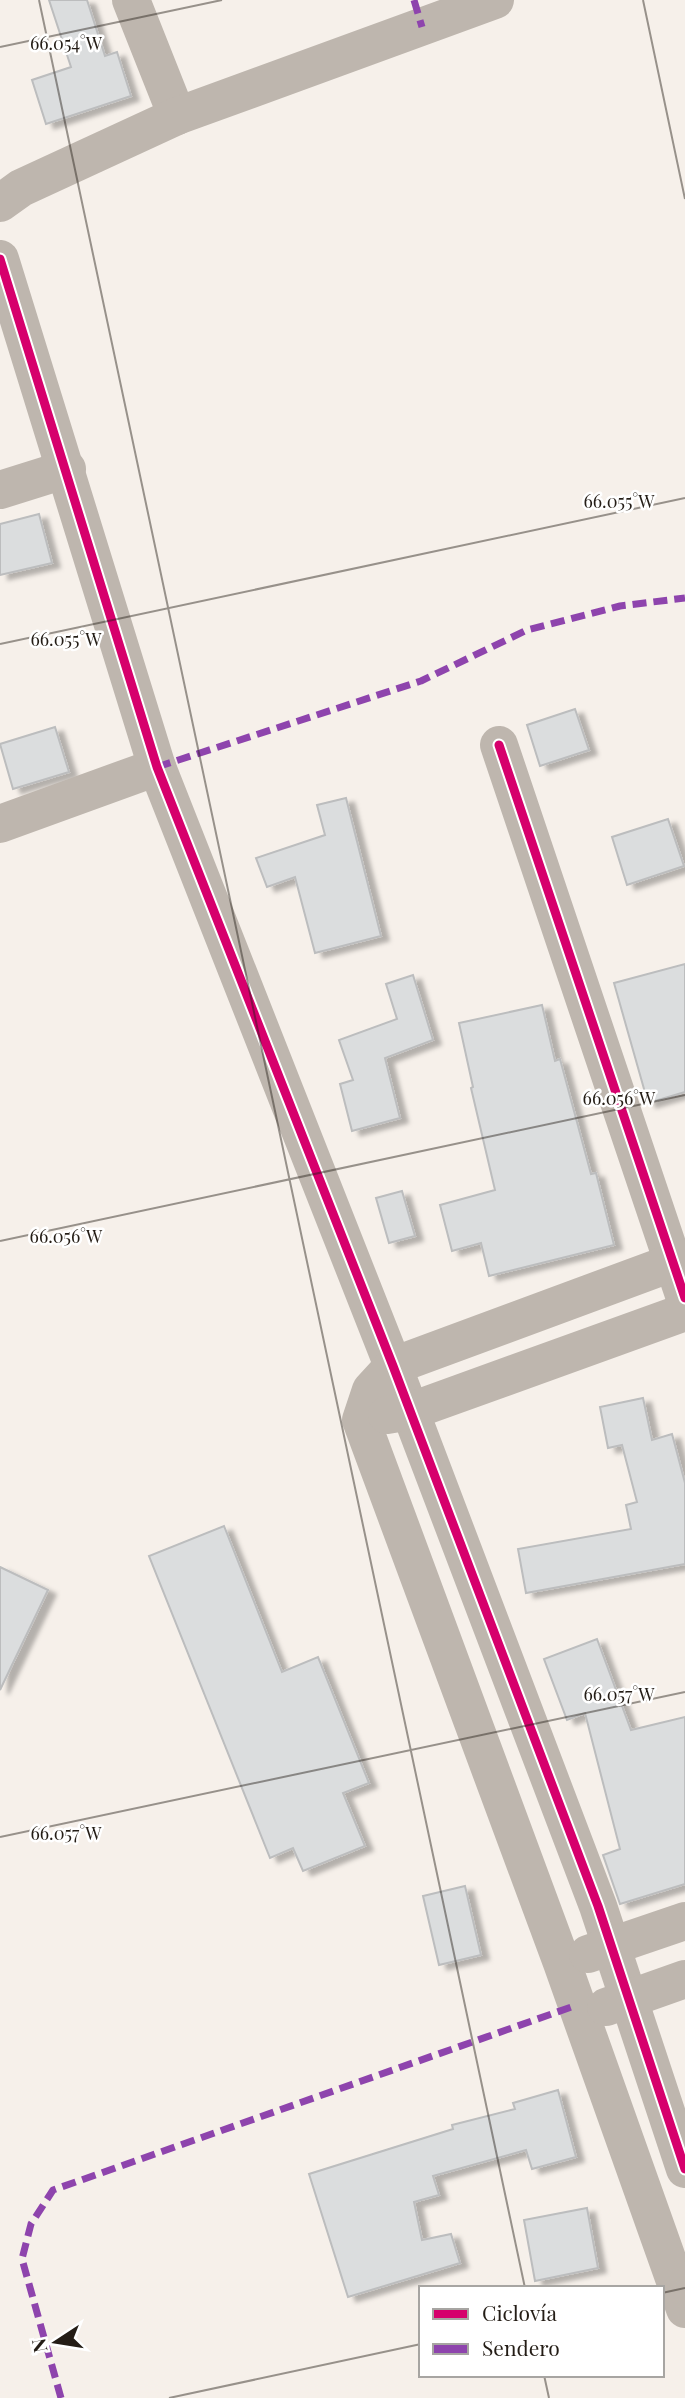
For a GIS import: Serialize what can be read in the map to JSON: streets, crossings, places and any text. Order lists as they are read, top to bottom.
{
  "legend": ["Ciclovía", "Sendero"],
  "north": "left",
  "coordinates": [
    "66.054°W",
    "66.055°W",
    "66.056°W",
    "66.057°W"
  ]
}
